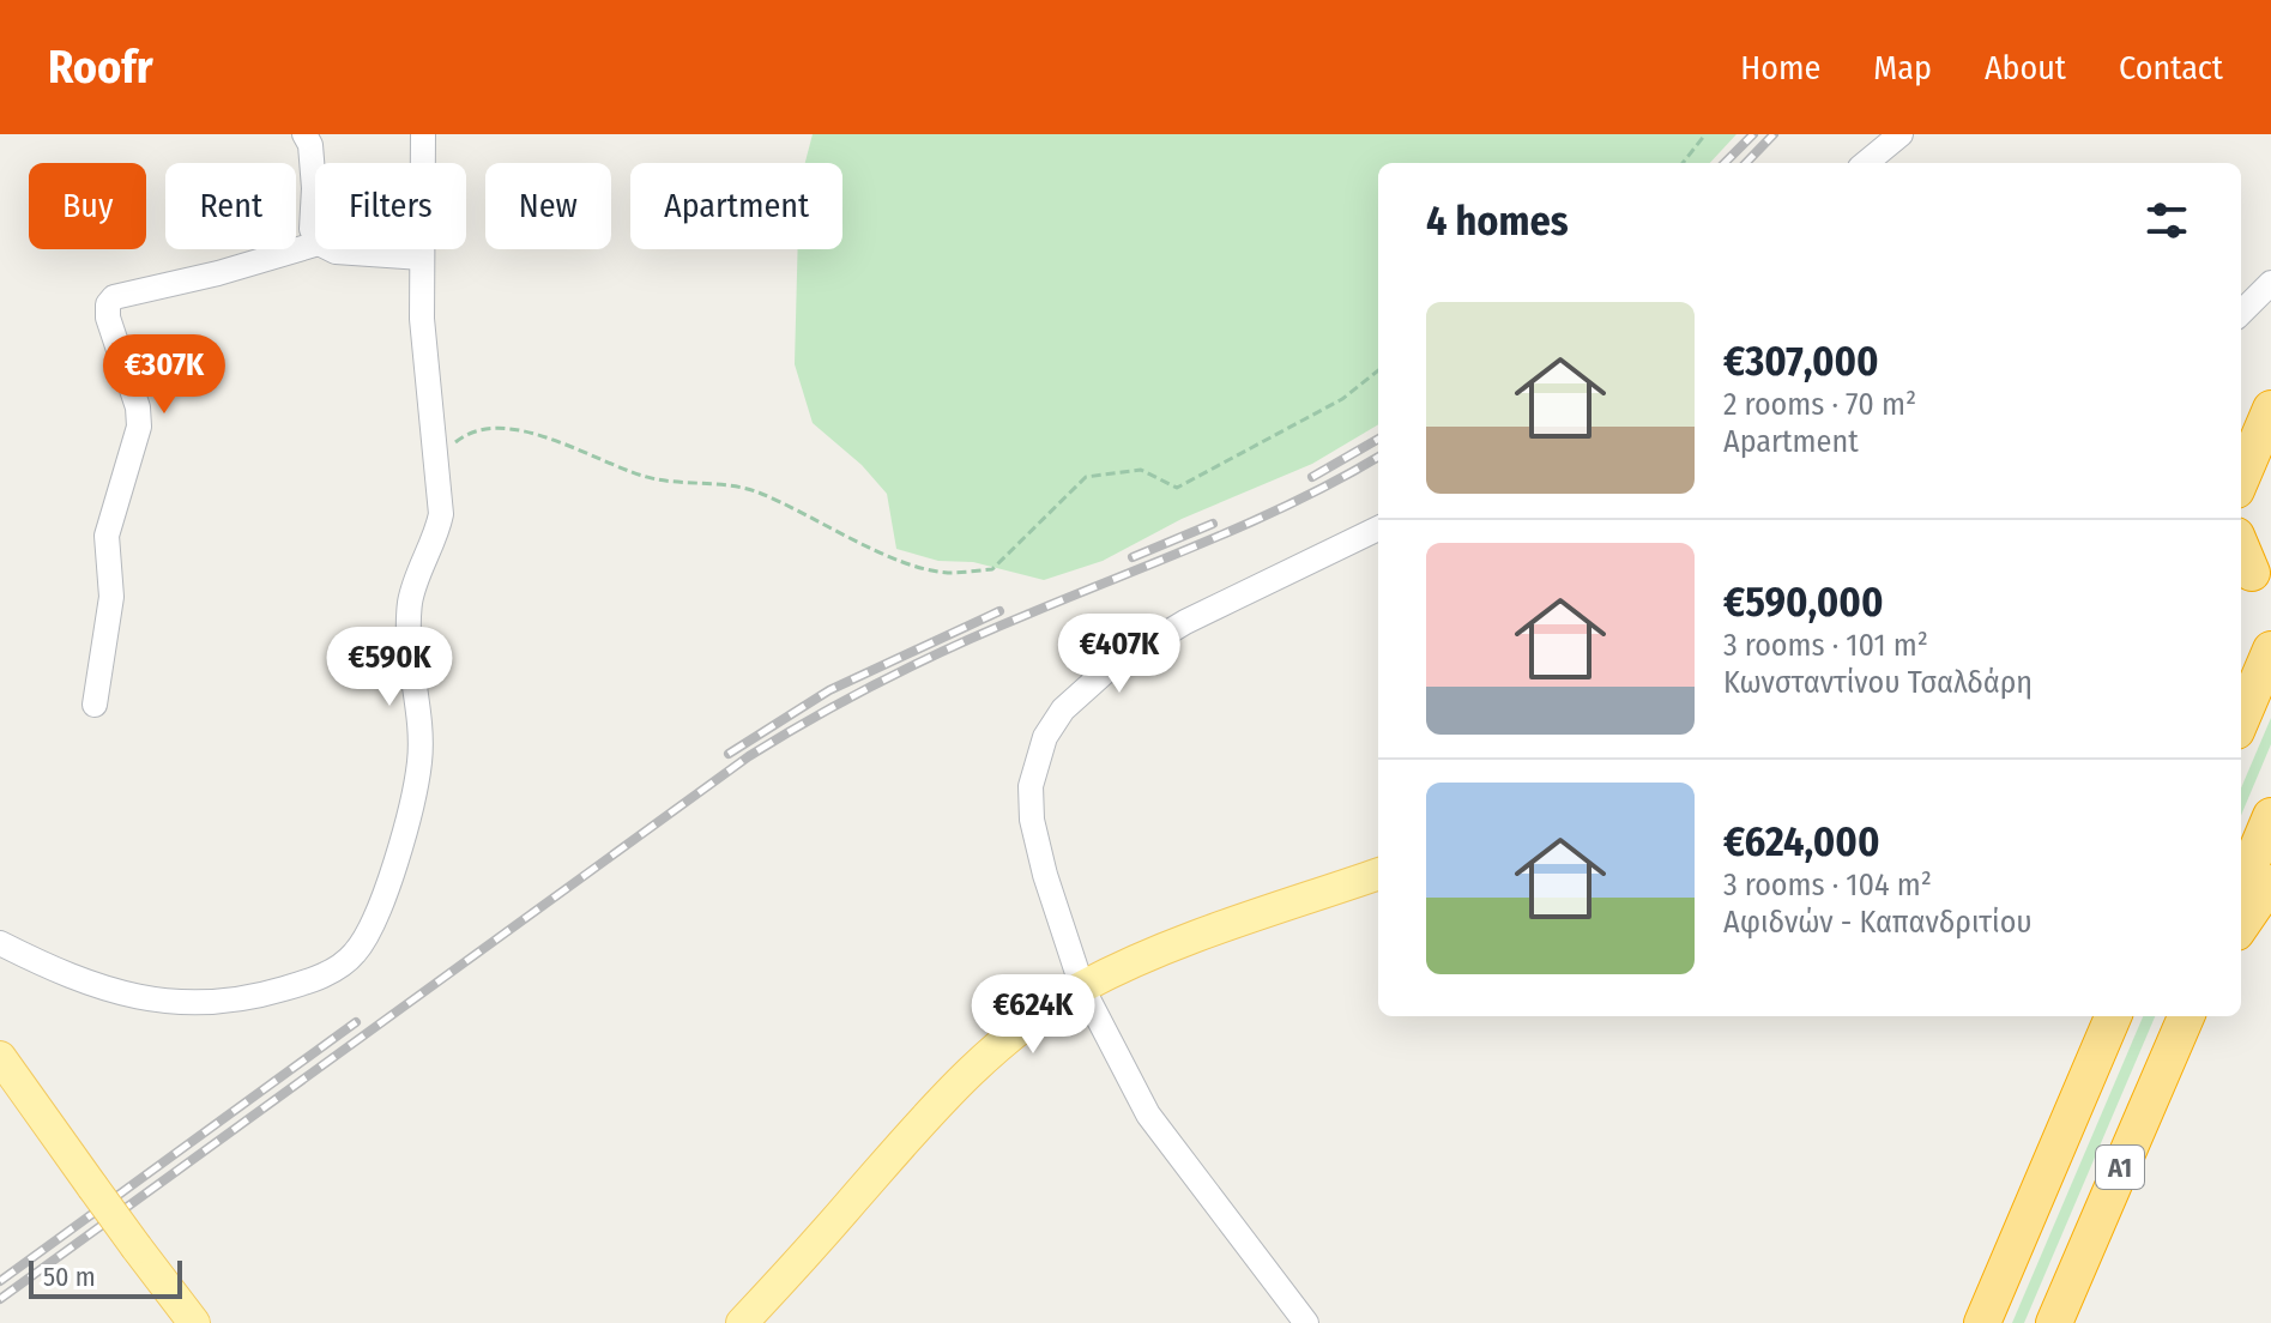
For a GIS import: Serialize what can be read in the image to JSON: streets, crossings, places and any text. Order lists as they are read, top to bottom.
{
  "streets": {
    "highway": ["Α1"]
  },
  "scale_bar": "50 m",
  "page": {
    "header": "Roofr",
    "nav": [
      "Home",
      "Map",
      "About",
      "Contact"
    ],
    "chip": [
      "Buy",
      "Rent",
      "Filters",
      "New",
      "Apartment"
    ],
    "heading": "4 homes",
    "list": [
      {
        "name": "€307,000",
        "note": "2 rooms · 70 m² · Apartment"
      },
      {
        "name": "€590,000",
        "note": "3 rooms · 101 m² · Κωνσταντίνου Τσαλδάρη"
      },
      {
        "name": "€624,000",
        "note": "3 rooms · 104 m² · Αφιδνών - Καπανδριτίου"
      }
    ],
    "price": [
      "€307K",
      "€407K",
      "€590K",
      "€624K"
    ],
    "scale": "50 m"
  }
}
